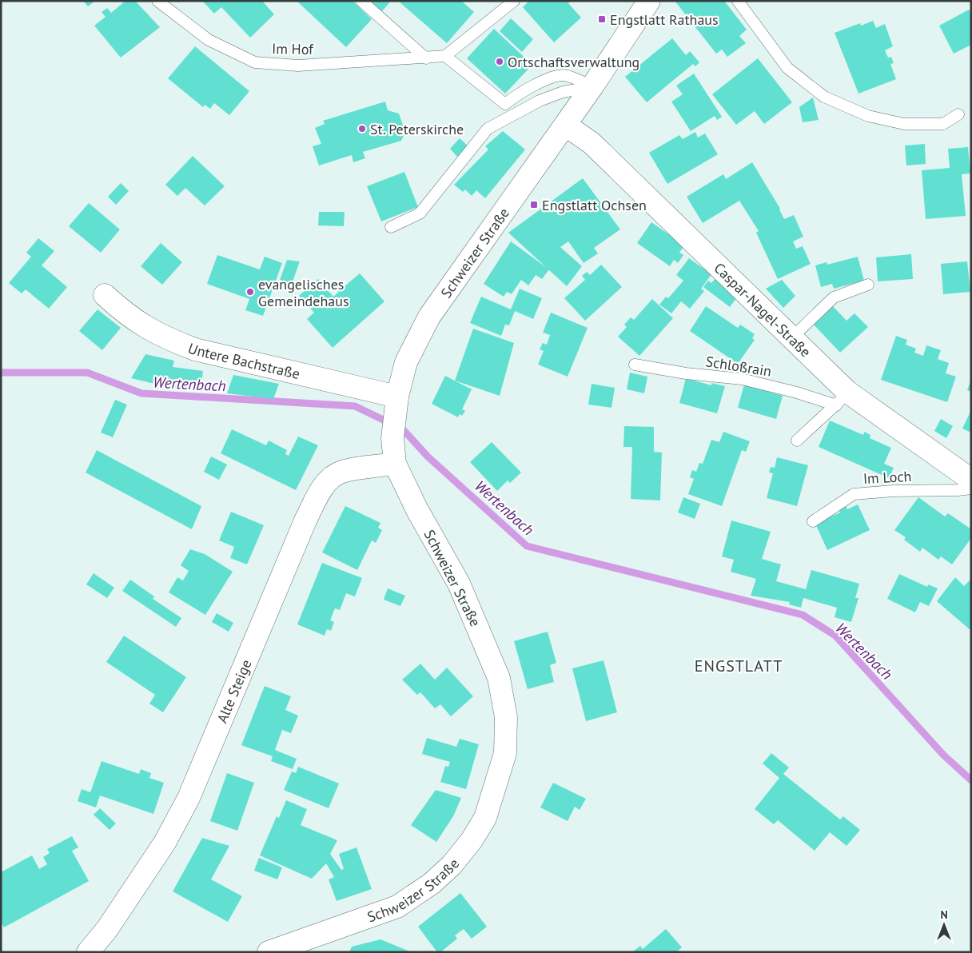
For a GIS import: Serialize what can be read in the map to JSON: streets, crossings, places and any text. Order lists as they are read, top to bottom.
{
  "streets": {
    "street": [
      "Schweizer Straße",
      "Caspar-Nagel-Straße",
      "Untere Bachstraße",
      "Alte Steige"
    ],
    "lane": ["Im Hof", "Schloßrain", "Im Loch"]
  },
  "crossings": [
    ["Schweizer Straße", "Caspar-Nagel-Straße"],
    ["Schweizer Straße", "Untere Bachstraße"],
    ["Schweizer Straße", "Alte Steige"],
    ["Caspar-Nagel-Straße", "Schloßrain"]
  ],
  "districts": ["ENGSTLATT"],
  "water": ["Wertenbach"],
  "places": {
    "transit": ["Engstlatt Rathaus", "Engstlatt Ochsen"],
    "other": ["Ortschaftsverwaltung", "St. Peterskirche", "evangelisches Gemeindehaus"]
  },
  "north": "top"
}
